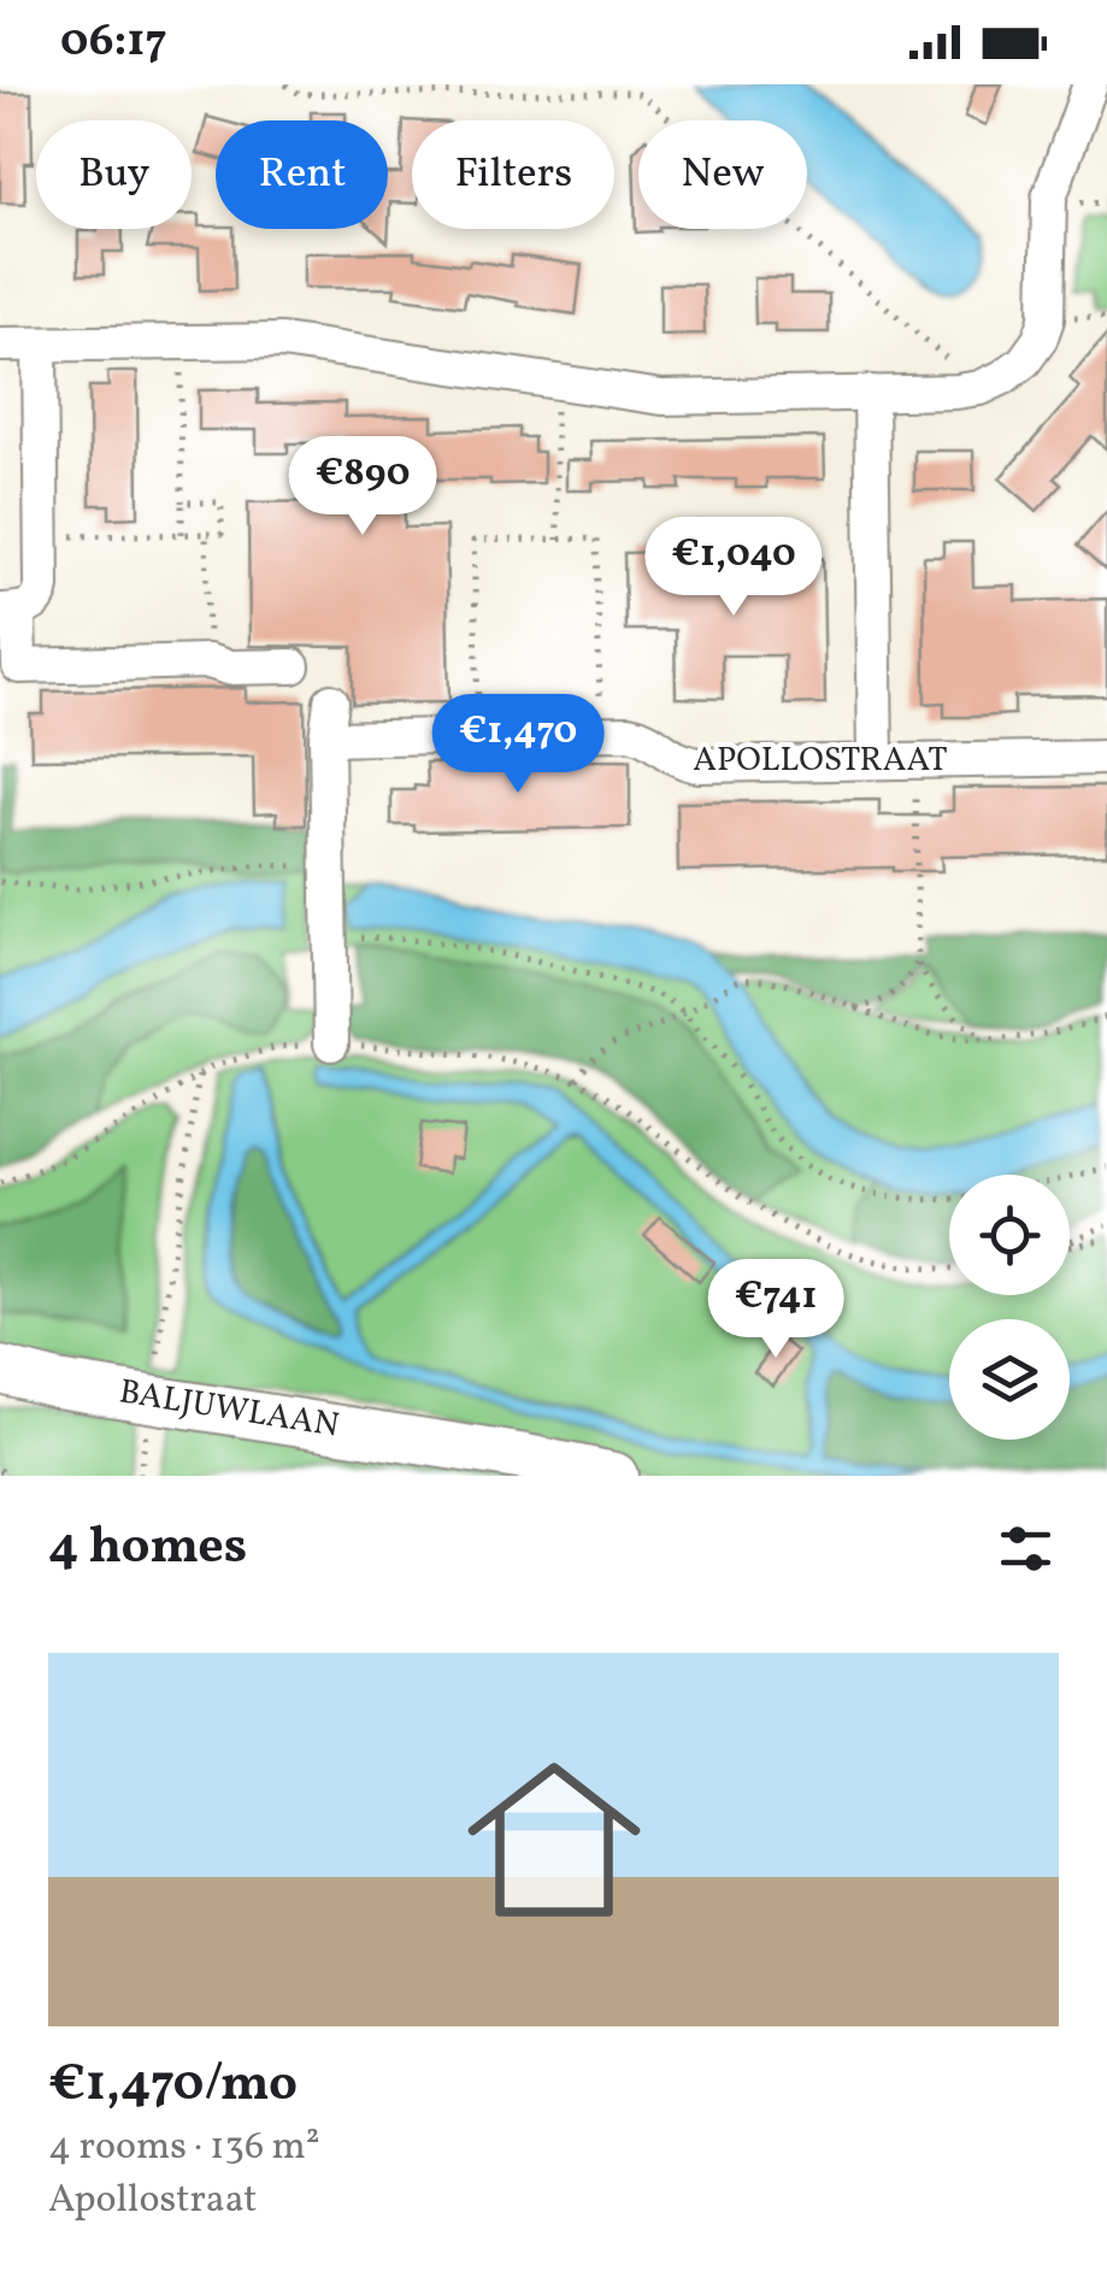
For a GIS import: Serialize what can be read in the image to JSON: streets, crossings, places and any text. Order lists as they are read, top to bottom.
{
  "streets": {
    "main road": ["BALJUWLAAN"],
    "street": ["APOLLOSTRAAT"]
  },
  "page": {
    "status": "06:17",
    "chip": [
      "Buy",
      "Rent",
      "Filters",
      "New"
    ],
    "price": [
      "€890",
      "€1,040",
      "€1,470",
      "€741"
    ],
    "heading": "4 homes",
    "list": [
      {
        "name": "€1,470/mo",
        "note": "4 rooms · 136 m² · Apollostraat"
      }
    ]
  }
}
